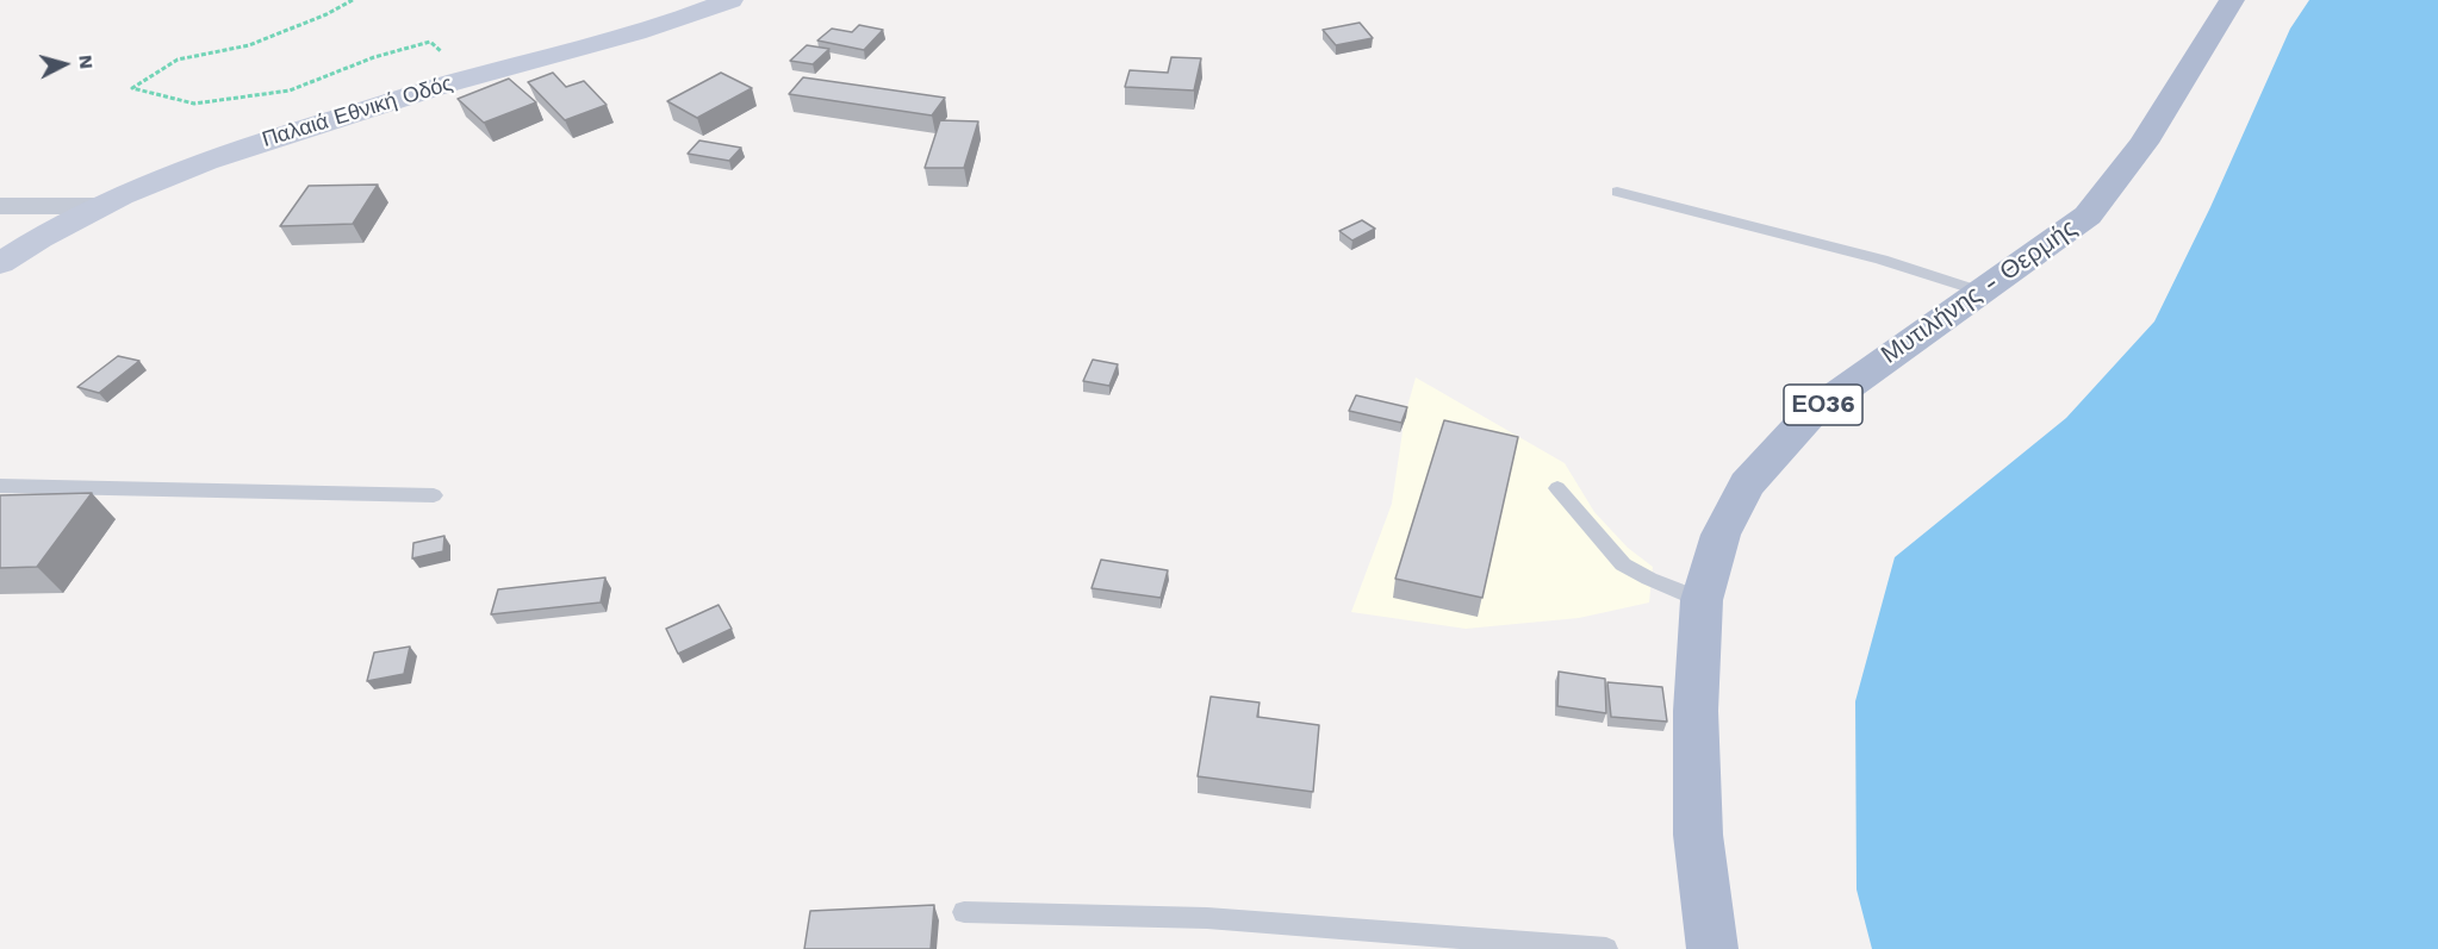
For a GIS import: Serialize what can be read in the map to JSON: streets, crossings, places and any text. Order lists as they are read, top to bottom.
{
  "streets": {
    "main road": ["Παλαιά Εθνική Οδός", "Μυτιλήνης - Θερμής", "ΕΟ36"]
  },
  "north": "right"
}
